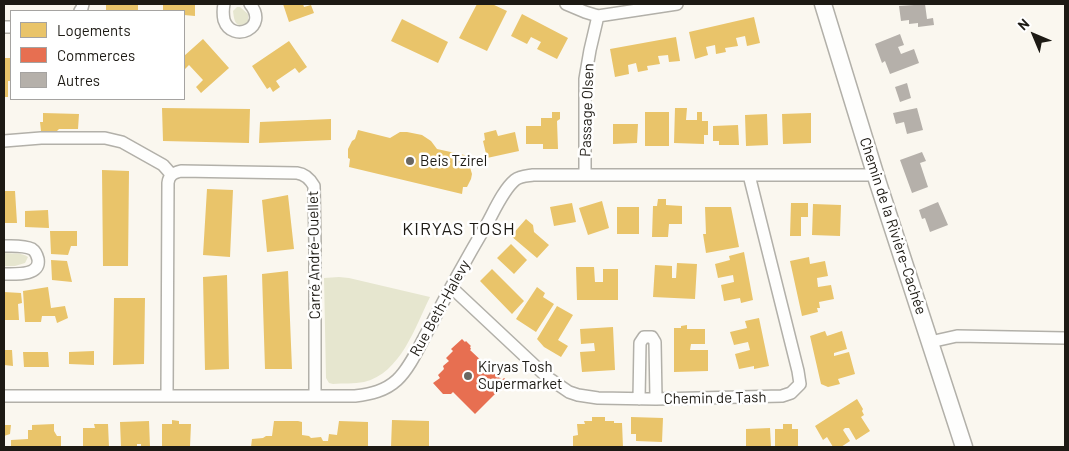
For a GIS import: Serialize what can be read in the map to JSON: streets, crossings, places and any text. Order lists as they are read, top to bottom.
{
  "streets": {
    "street": [
      "Passage Olsen",
      "Chemin de la Rivière-Cachée",
      "Carré André-Ouellet",
      "Rue Beth-Halevy",
      "Chemin de Tash"
    ]
  },
  "crossings": [
    ["Passage Olsen", "Rue Beth-Halevy"],
    ["Chemin de la Rivière-Cachée", "Rue Beth-Halevy"],
    ["Carré André-Ouellet", "Rue Beth-Halevy"],
    ["Rue Beth-Halevy", "Chemin de Tash"]
  ],
  "districts": ["KIRYAS TOSH"],
  "places": ["Beis Tzirel", "Kiryas Tosh Supermarket"],
  "legend": ["Logements", "Commerces", "Autres"],
  "north": "top left"
}
